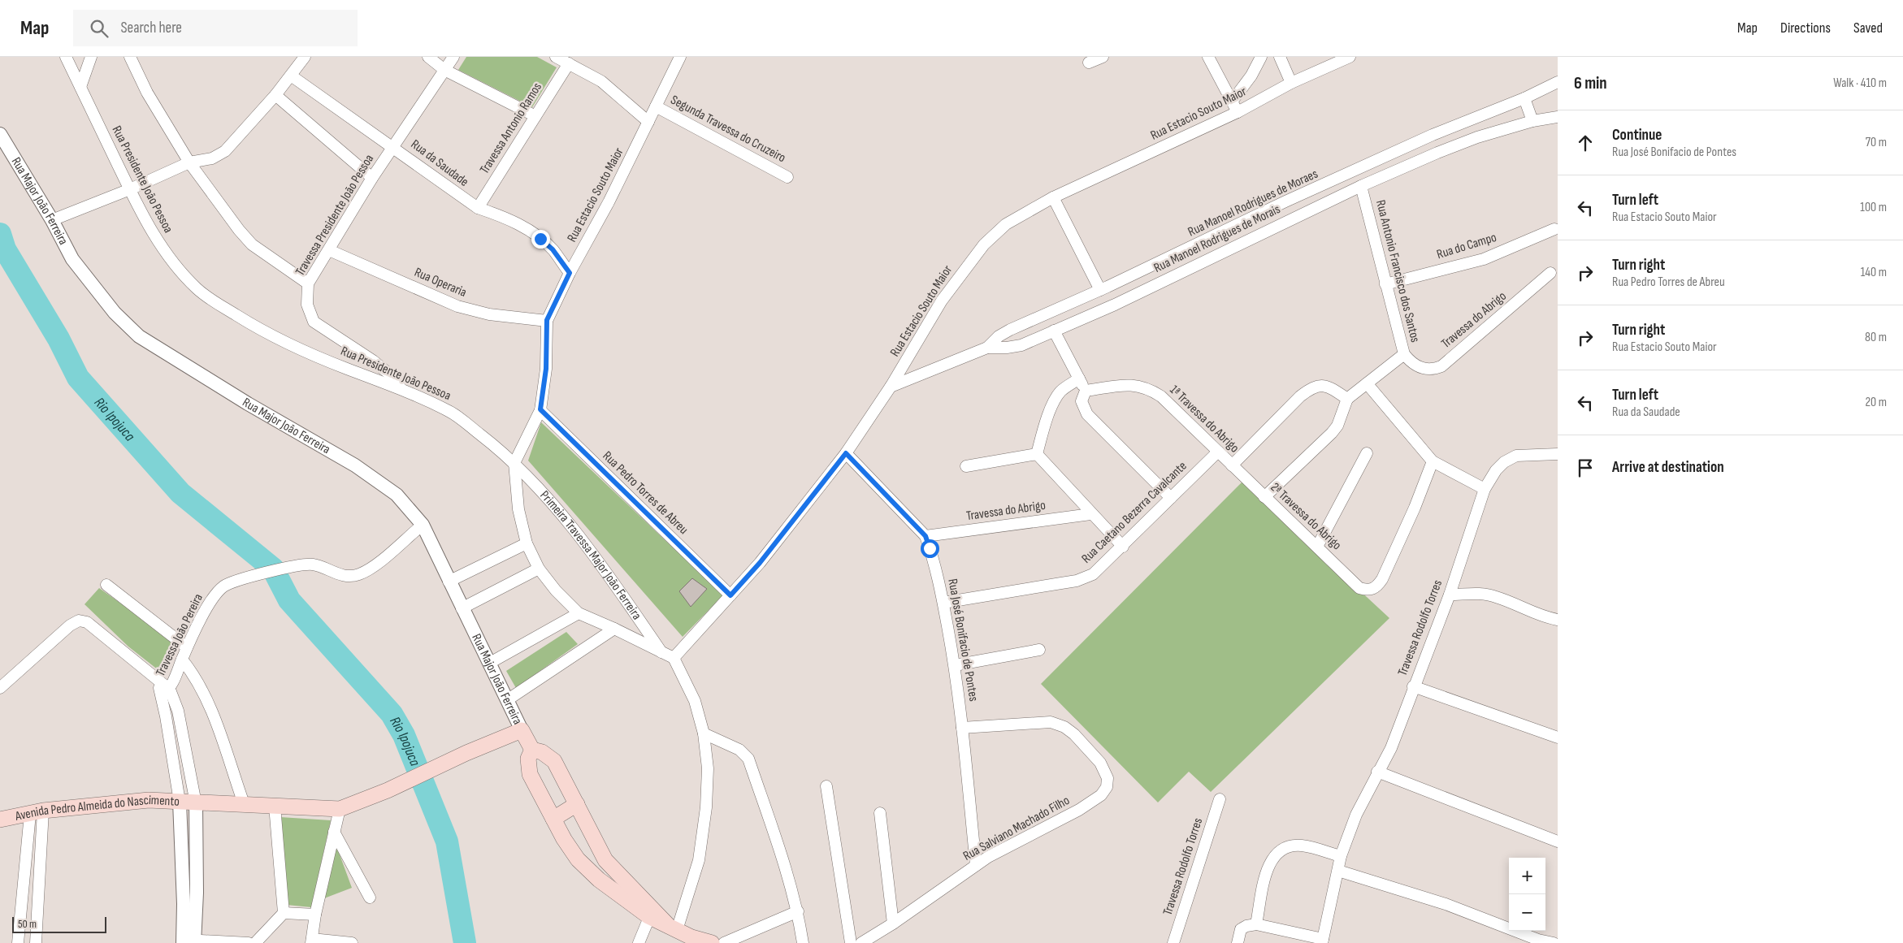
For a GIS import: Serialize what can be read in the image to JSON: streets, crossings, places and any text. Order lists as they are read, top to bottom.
{
  "streets": {
    "main road": ["Rua Major João Ferreira", "Avenida Pedro Almeida do Nascimento"],
    "street": [
      "Rua Estacio Souto Maior",
      "Travessa Antonio Ramos",
      "Segunda Travessa do Cruzeiro",
      "Rua da Saudade",
      "Rua Presidente João Pessoa",
      "Rua Manoel Rodrigues de Moraes",
      "Travessa Presidente João Pessoa",
      "Rua Manoel Rodrigues de Morais",
      "Rua do Campo",
      "Rua Antonio Francisco dos Santos",
      "Rua Operaria",
      "Travessa do Abrigo",
      "1ª Travessa do Abrigo",
      "Rua Pedro Torres de Abreu",
      "Rua Caetano Bezerra Cavalcante",
      "2ª Travessa do Abrigo",
      "Primeira Travessa Major João Ferreira",
      "Travessa Rodolfo Torres",
      "Travessa João Pereira",
      "Rua José Bonifacio de Pontes",
      "Rua Salviano Machado Filho"
    ]
  },
  "crossings": [
    ["Rua Estacio Souto Maior", "Segunda Travessa do Cruzeiro"],
    ["Rua Estacio Souto Maior", "Rua da Saudade"],
    ["Rua Estacio Souto Maior", "Rua Presidente João Pessoa"],
    ["Rua Estacio Souto Maior", "Rua Manoel Rodrigues de Morais"],
    ["Rua Estacio Souto Maior", "Rua Operaria"],
    ["Rua Estacio Souto Maior", "Rua Pedro Torres de Abreu"],
    ["Rua Estacio Souto Maior", "Primeira Travessa Major João Ferreira"],
    ["Rua Estacio Souto Maior", "Rua José Bonifacio de Pontes"],
    ["Travessa Antonio Ramos", "Rua da Saudade"],
    ["Rua da Saudade", "Travessa Presidente João Pessoa"],
    ["Rua Presidente João Pessoa", "Travessa Presidente João Pessoa"],
    ["Rua Presidente João Pessoa", "Primeira Travessa Major João Ferreira"],
    ["Rua Major João Ferreira", "Travessa João Pereira"],
    ["Rua Manoel Rodrigues de Moraes", "Rua Manoel Rodrigues de Morais"],
    ["Travessa Presidente João Pessoa", "Rua Operaria"],
    ["Rua Manoel Rodrigues de Morais", "Rua Antonio Francisco dos Santos"],
    ["Rua do Campo", "Rua Antonio Francisco dos Santos"],
    ["Rua Antonio Francisco dos Santos", "Travessa do Abrigo"],
    ["Travessa do Abrigo", "Rua José Bonifacio de Pontes"],
    ["1ª Travessa do Abrigo", "Rua Caetano Bezerra Cavalcante"],
    ["1ª Travessa do Abrigo", "2ª Travessa do Abrigo"],
    ["Rua Caetano Bezerra Cavalcante", "Rua José Bonifacio de Pontes"],
    ["Rua José Bonifacio de Pontes", "Rua Salviano Machado Filho"]
  ],
  "water": ["Rio Ipojuca"],
  "scale_bar": "50 m",
  "page": {
    "header": "Map",
    "search": "Search here",
    "nav": ["Map", "Directions", "Saved"],
    "heading": ["6 min", "Walk · 410 m"],
    "list": [
      ["Continue", "Rua José Bonifacio de Pontes", "70 m"],
      ["Turn left", "Rua Estacio Souto Maior", "100 m"],
      ["Turn right", "Rua Pedro Torres de Abreu", "140 m"],
      ["Turn right", "Rua Estacio Souto Maior", "80 m"],
      ["Turn left", "Rua da Saudade", "20 m"],
      "Arrive at destination"
    ],
    "map_buttons": ["+", "−"],
    "scale": "50 m"
  }
}
